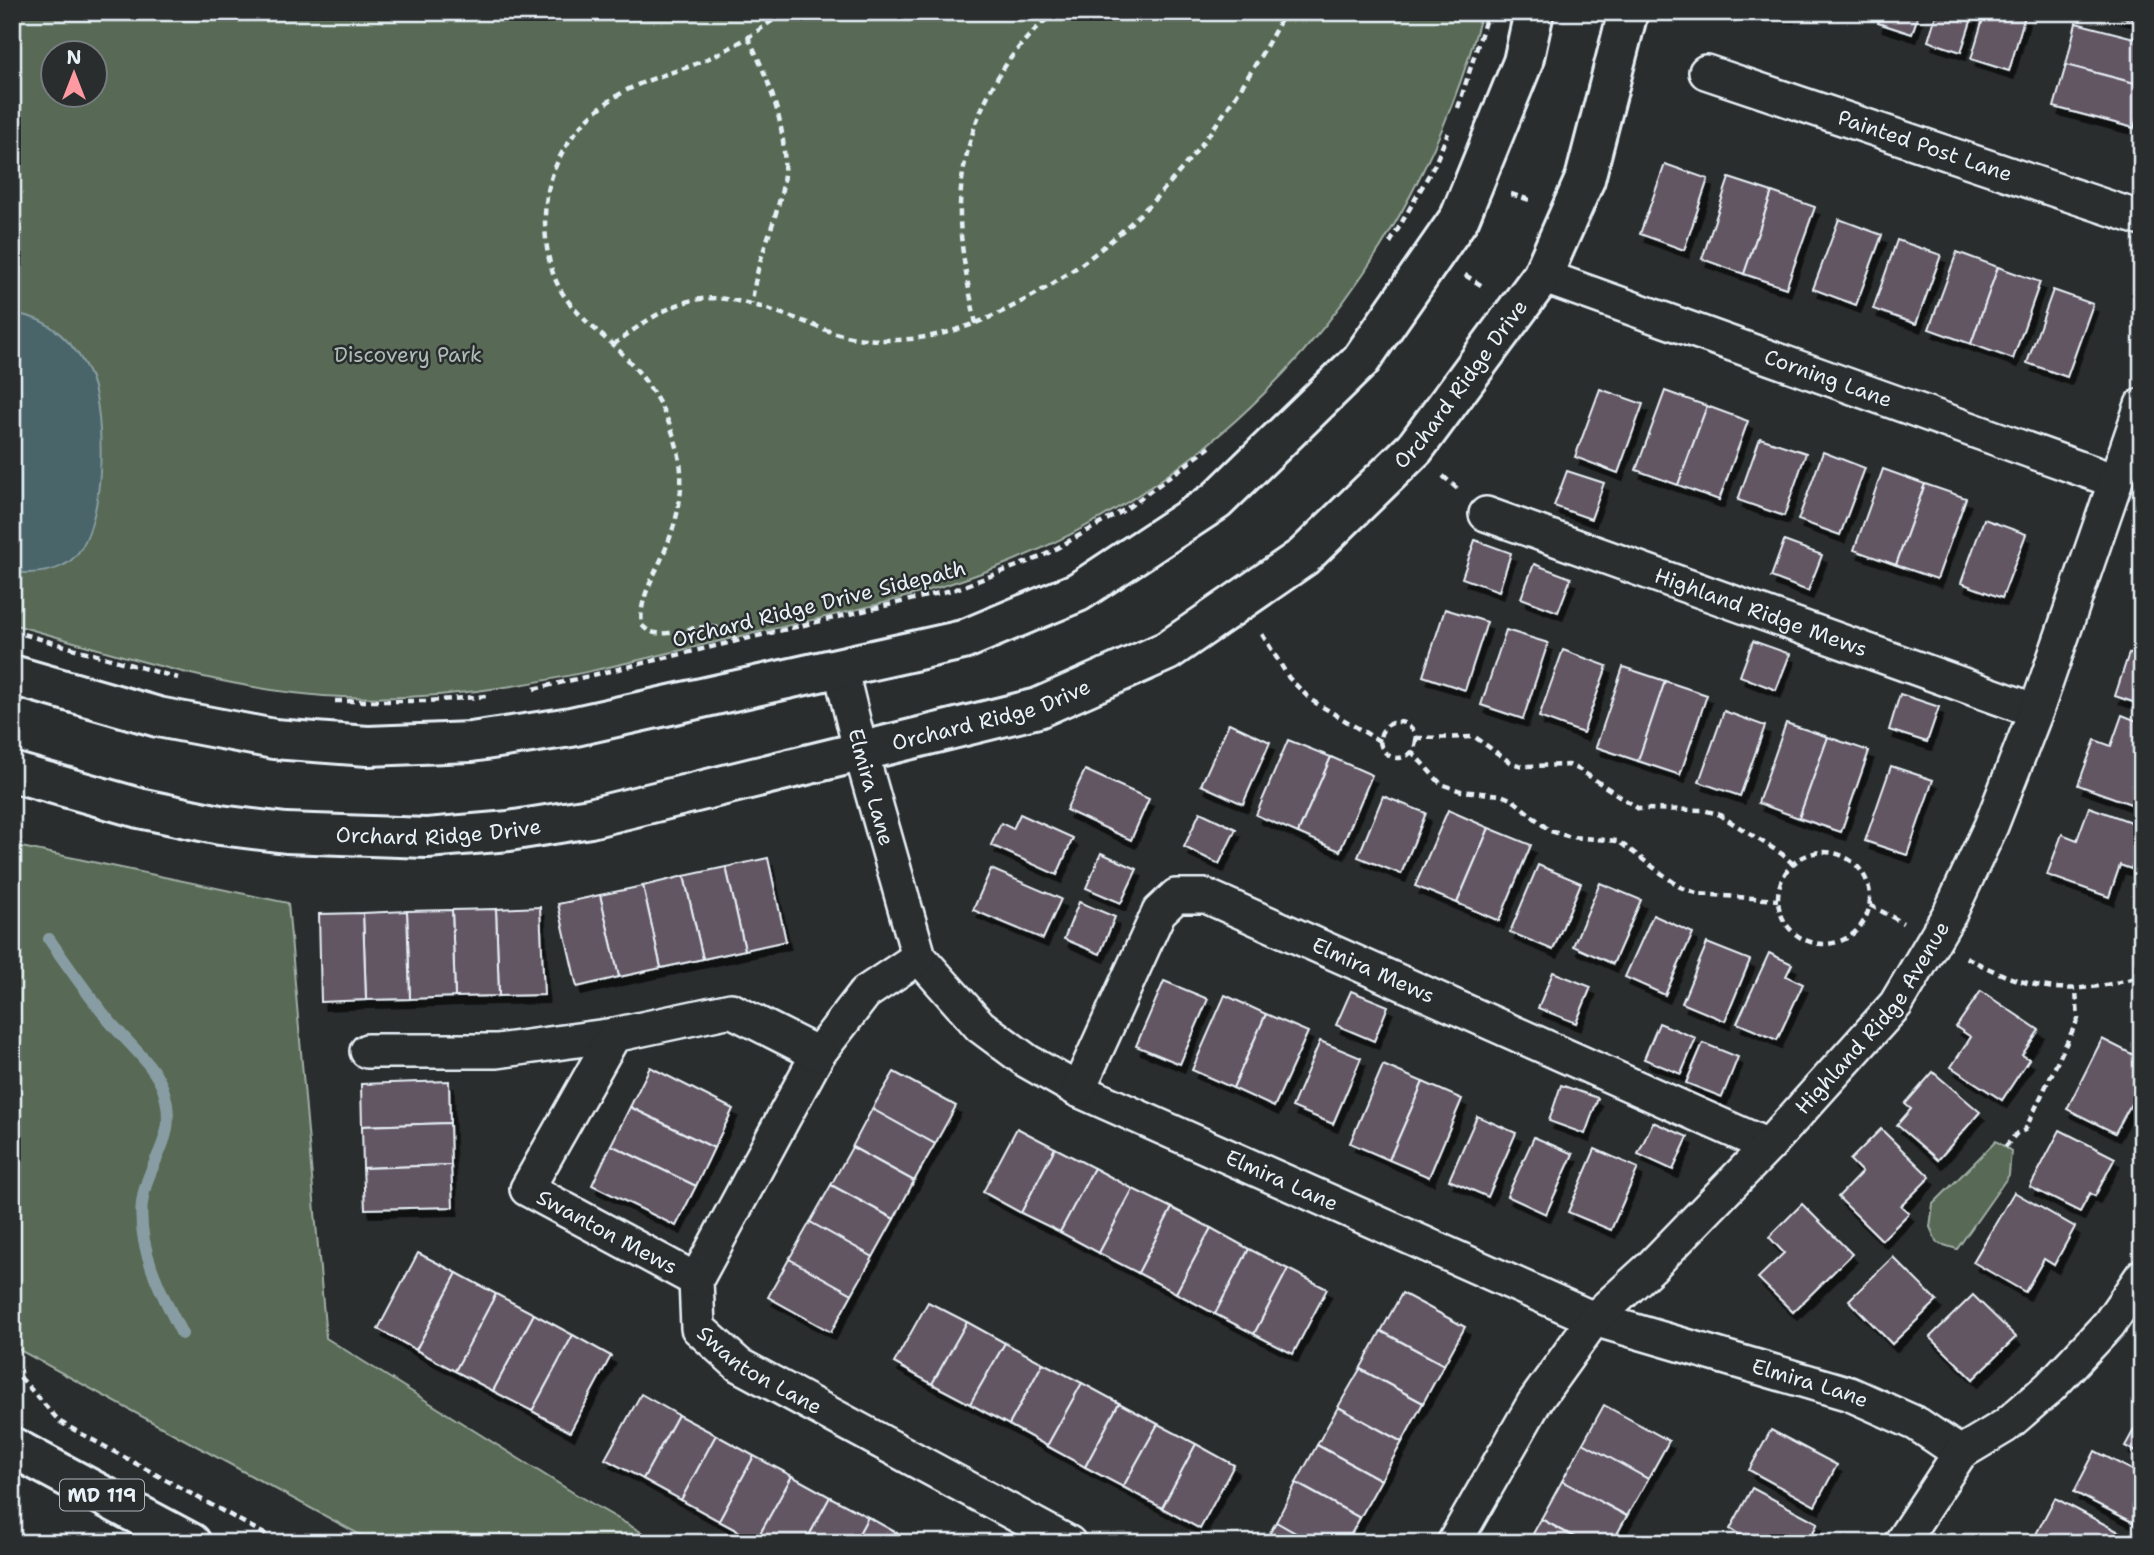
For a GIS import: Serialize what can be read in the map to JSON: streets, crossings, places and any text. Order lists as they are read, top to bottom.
{
  "streets": {
    "street": [
      "Painted Post Lane",
      "Corning Lane",
      "Orchard Ridge Drive",
      "Highland Ridge Mews",
      "Elmira Lane",
      "Elmira Mews",
      "Highland Ridge Avenue",
      "Swanton Mews",
      "Swanton Lane",
      "MD 119"
    ],
    "path": ["Orchard Ridge Drive Sidepath"]
  },
  "crossings": [
    ["Corning Lane", "Orchard Ridge Drive"],
    ["Corning Lane", "Highland Ridge Avenue"],
    ["Orchard Ridge Drive", "Elmira Lane"],
    ["Highland Ridge Mews", "Highland Ridge Avenue"],
    ["Elmira Lane", "Elmira Mews"],
    ["Elmira Lane", "Highland Ridge Avenue"],
    ["Elmira Mews", "Highland Ridge Avenue"],
    ["Swanton Mews", "Swanton Lane"]
  ],
  "parks": ["Discovery Park"],
  "north": "top"
}
